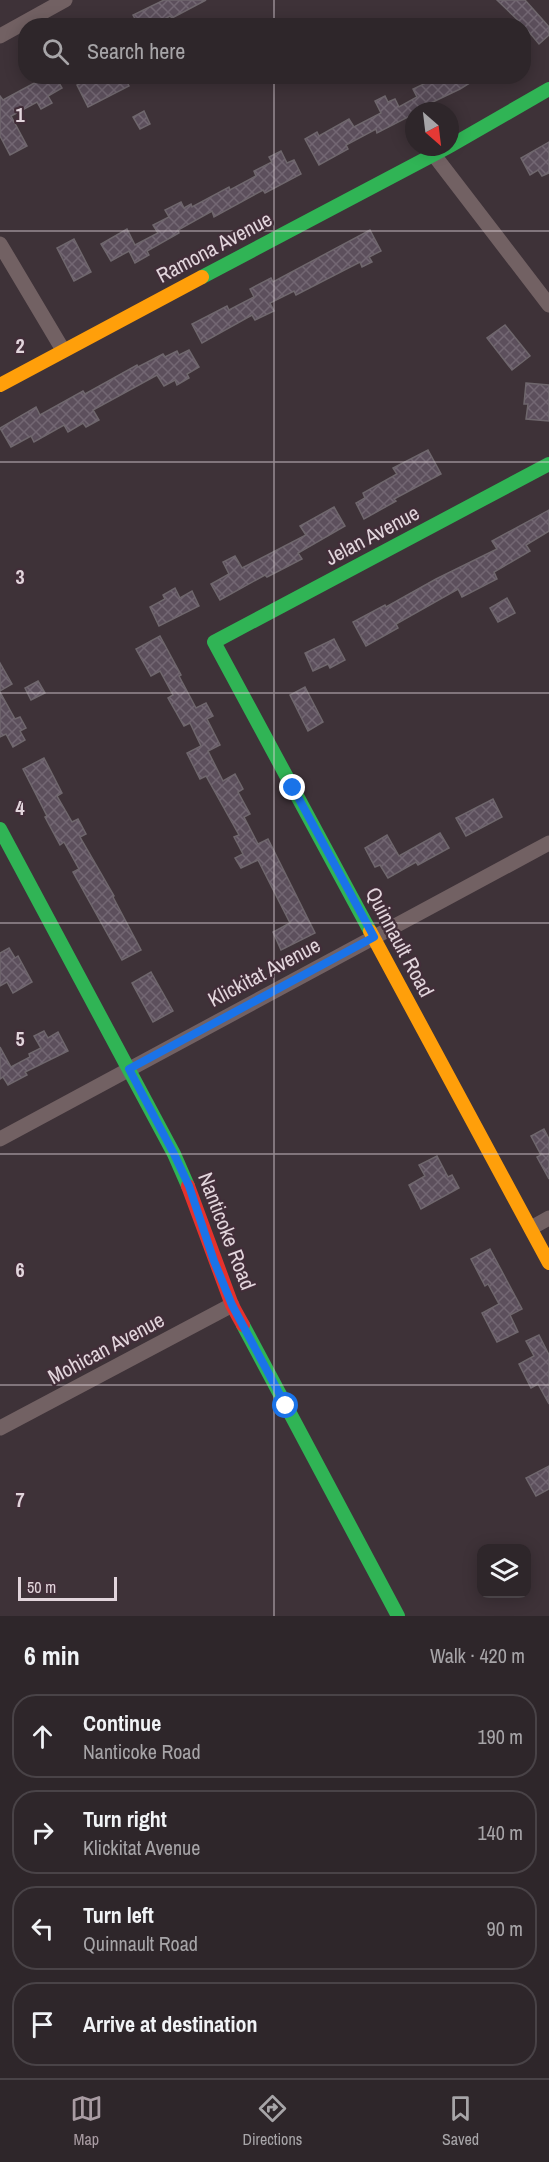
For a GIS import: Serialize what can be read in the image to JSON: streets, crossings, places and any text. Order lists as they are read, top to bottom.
{
  "streets": {
    "street": [
      "Ramona Avenue",
      "Jelan Avenue",
      "Quinnault Road",
      "Klickitat Avenue",
      "Nanticoke Road",
      "Mohican Avenue"
    ]
  },
  "crossings": [
    ["Jelan Avenue", "Quinnault Road"],
    ["Quinnault Road", "Klickitat Avenue"],
    ["Klickitat Avenue", "Nanticoke Road"],
    ["Nanticoke Road", "Mohican Avenue"]
  ],
  "scale_bar": "50 m",
  "north": "bottom right",
  "page": {
    "search": "Search here",
    "scale": "50 m",
    "heading": ["6 min", "Walk · 420 m"],
    "list": [
      ["Continue", "Nanticoke Road", "190 m"],
      ["Turn right", "Klickitat Avenue", "140 m"],
      ["Turn left", "Quinnault Road", "90 m"],
      "Arrive at destination"
    ],
    "nav": ["Map", "Directions", "Saved"]
  },
  "grid": {
    "rows": [
      "1",
      "2",
      "3",
      "4",
      "5",
      "6",
      "7"
    ]
  }
}
